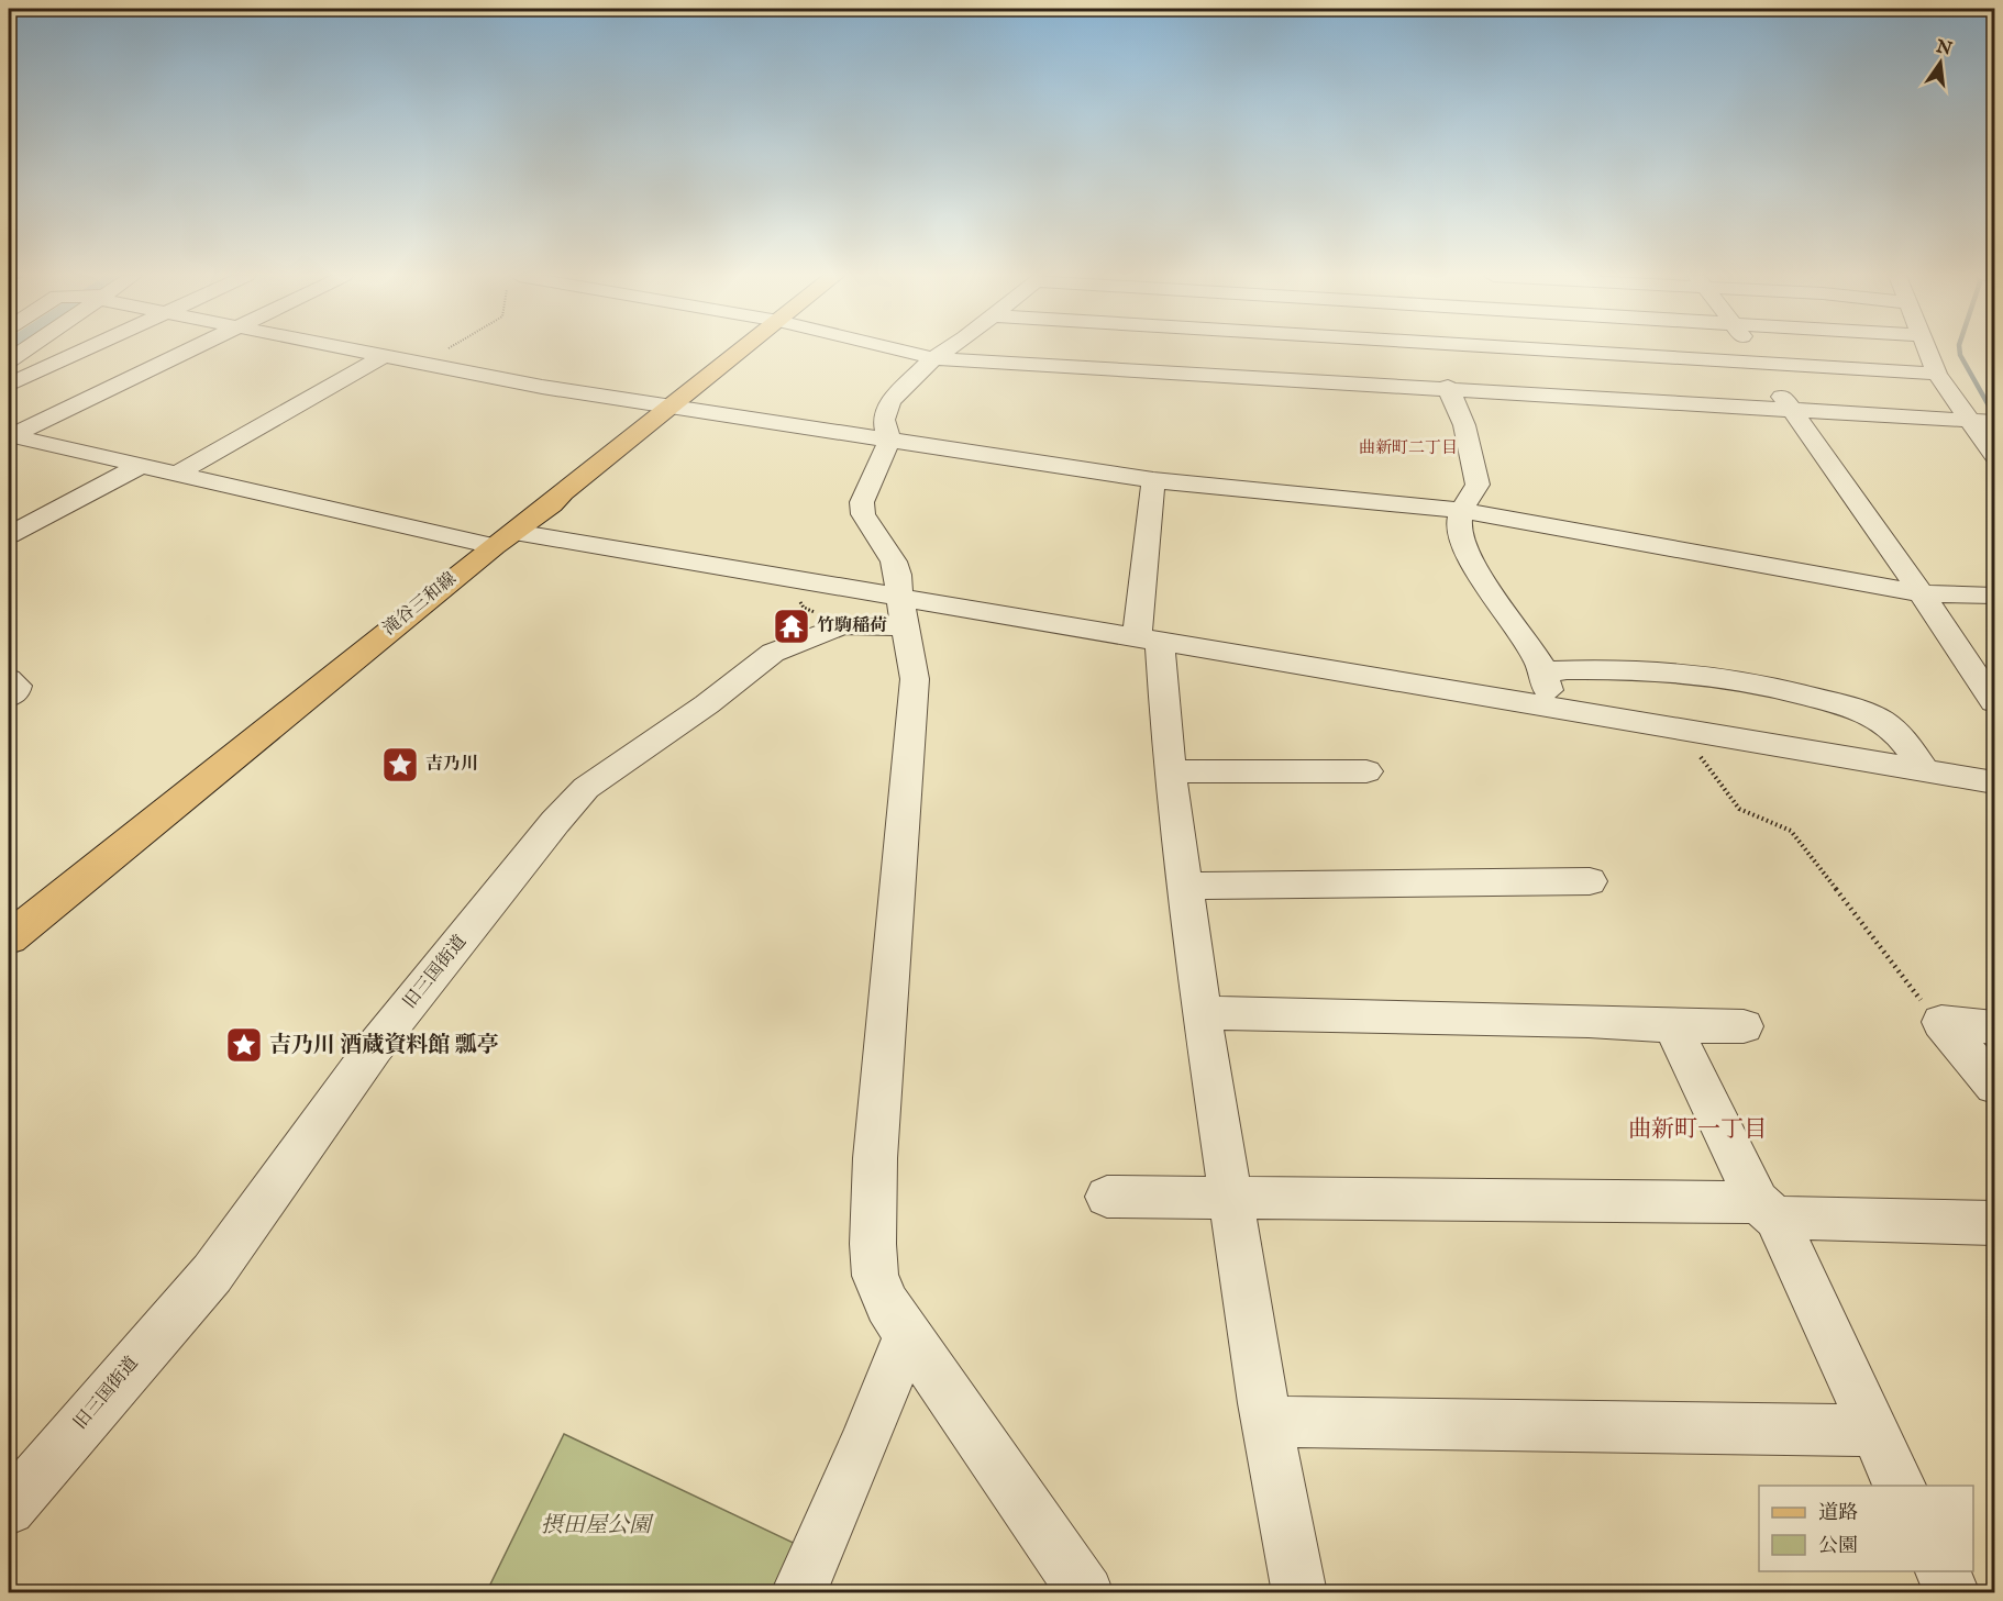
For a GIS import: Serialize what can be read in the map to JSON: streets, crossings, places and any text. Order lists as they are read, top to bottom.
{
  "streets": {
    "main road": ["滝谷三和線"],
    "street": ["旧三国街道"]
  },
  "districts": ["曲新町二丁目", "曲新町一丁目"],
  "parks": ["摂田屋公園"],
  "places": {
    "temple": ["竹駒稲荷"],
    "place": ["吉乃川", "吉乃川 酒蔵資料館 瓢亭"]
  },
  "legend": ["道路", "公園"],
  "north": "top"
}
